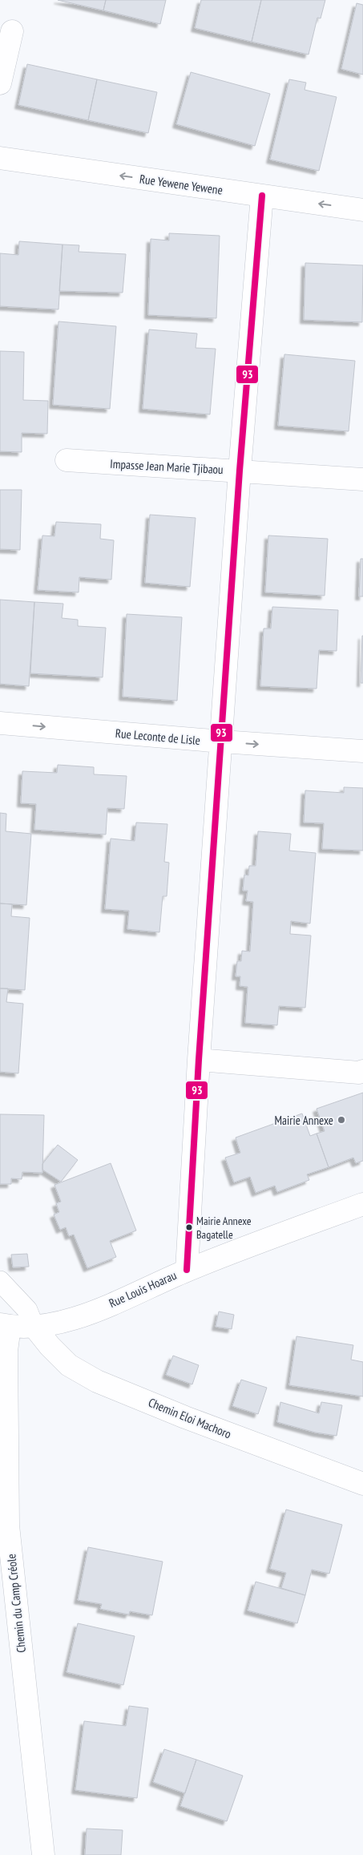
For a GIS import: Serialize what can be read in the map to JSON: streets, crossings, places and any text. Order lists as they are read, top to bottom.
{
  "streets": {
    "street": [
      "Rue Yewene Yewene",
      "Impasse Jean Marie Tjibaou",
      "Rue Leconte de Lisle",
      "Rue Louis Hoarau",
      "Chemin Eloi Machoro",
      "Chemin du Camp Créole"
    ]
  },
  "crossings": [
    ["Rue Louis Hoarau", "Chemin Eloi Machoro"],
    ["Rue Louis Hoarau", "Chemin du Camp Créole"]
  ],
  "one_way": ["Rue Yewene Yewene", "Rue Leconte de Lisle"],
  "places": ["Mairie Annexe", "Mairie Annexe Bagatelle"],
  "lines": ["transit line 93"]
}
